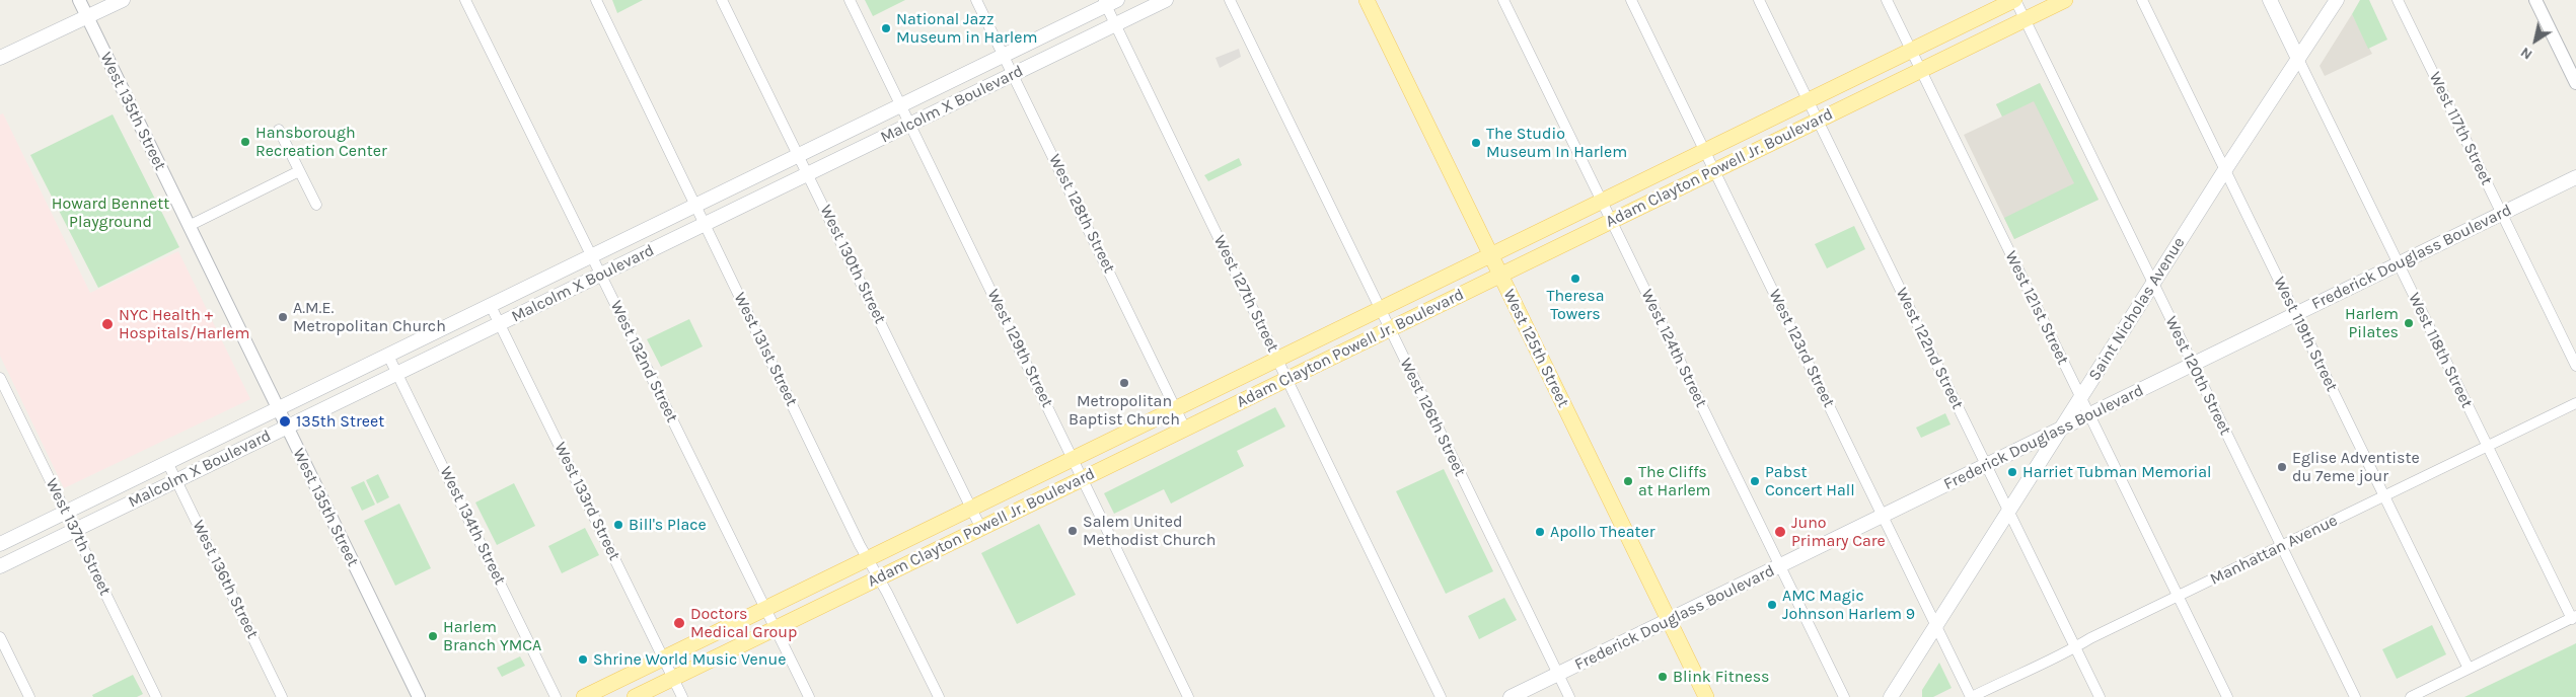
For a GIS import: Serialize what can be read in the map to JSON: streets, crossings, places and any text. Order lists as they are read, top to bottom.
{
  "streets": {
    "main road": [
      "Malcolm X Boulevard",
      "Adam Clayton Powell Jr. Boulevard",
      "Frederick Douglass Boulevard",
      "Saint Nicholas Avenue",
      "West 125th Street",
      "West 118th Street"
    ],
    "street": [
      "West 135th Street",
      "West 117th Street",
      "West 128th Street",
      "West 130th Street",
      "West 127th Street",
      "West 121st Street",
      "West 119th Street",
      "West 129th Street",
      "West 124th Street",
      "West 123rd Street",
      "West 122nd Street",
      "West 131st Street",
      "West 132nd Street",
      "West 120th Street",
      "West 126th Street",
      "West 133rd Street",
      "West 134th Street",
      "West 137th Street",
      "Manhattan Avenue",
      "West 136th Street"
    ]
  },
  "crossings": [
    ["Malcolm X Boulevard", "West 135th Street"],
    ["Malcolm X Boulevard", "West 128th Street"],
    ["Malcolm X Boulevard", "West 130th Street"],
    ["Malcolm X Boulevard", "West 127th Street"],
    ["Malcolm X Boulevard", "West 129th Street"],
    ["Malcolm X Boulevard", "West 131st Street"],
    ["Malcolm X Boulevard", "West 132nd Street"],
    ["Malcolm X Boulevard", "West 133rd Street"],
    ["Malcolm X Boulevard", "West 134th Street"],
    ["Malcolm X Boulevard", "West 137th Street"],
    ["Malcolm X Boulevard", "West 136th Street"],
    ["West 117th Street", "Frederick Douglass Boulevard"],
    ["Adam Clayton Powell Jr. Boulevard", "West 128th Street"],
    ["Adam Clayton Powell Jr. Boulevard", "West 130th Street"],
    ["Adam Clayton Powell Jr. Boulevard", "West 127th Street"],
    ["Adam Clayton Powell Jr. Boulevard", "West 121st Street"],
    ["Adam Clayton Powell Jr. Boulevard", "West 129th Street"],
    ["Adam Clayton Powell Jr. Boulevard", "West 125th Street"],
    ["Adam Clayton Powell Jr. Boulevard", "West 124th Street"],
    ["Adam Clayton Powell Jr. Boulevard", "West 123rd Street"],
    ["Adam Clayton Powell Jr. Boulevard", "West 122nd Street"],
    ["Adam Clayton Powell Jr. Boulevard", "West 131st Street"],
    ["Adam Clayton Powell Jr. Boulevard", "West 132nd Street"],
    ["Adam Clayton Powell Jr. Boulevard", "West 120th Street"],
    ["Adam Clayton Powell Jr. Boulevard", "West 126th Street"],
    ["Adam Clayton Powell Jr. Boulevard", "West 133rd Street"],
    ["Frederick Douglass Boulevard", "West 121st Street"],
    ["Frederick Douglass Boulevard", "Saint Nicholas Avenue"],
    ["Frederick Douglass Boulevard", "West 119th Street"],
    ["Frederick Douglass Boulevard", "West 125th Street"],
    ["Frederick Douglass Boulevard", "West 124th Street"],
    ["Frederick Douglass Boulevard", "West 123rd Street"],
    ["Frederick Douglass Boulevard", "West 122nd Street"],
    ["Frederick Douglass Boulevard", "West 118th Street"],
    ["Frederick Douglass Boulevard", "West 120th Street"],
    ["Frederick Douglass Boulevard", "West 126th Street"],
    ["West 121st Street", "Saint Nicholas Avenue"],
    ["West 121st Street", "Manhattan Avenue"],
    ["Saint Nicholas Avenue", "West 119th Street"],
    ["Saint Nicholas Avenue", "West 123rd Street"],
    ["Saint Nicholas Avenue", "West 122nd Street"],
    ["Saint Nicholas Avenue", "West 118th Street"],
    ["Saint Nicholas Avenue", "West 120th Street"],
    ["West 119th Street", "Manhattan Avenue"],
    ["West 123rd Street", "Manhattan Avenue"],
    ["West 122nd Street", "Manhattan Avenue"],
    ["West 118th Street", "Manhattan Avenue"],
    ["West 120th Street", "Manhattan Avenue"]
  ],
  "parks": ["Howard Bennett Playground"],
  "places": [
    "National Jazz Museum in Harlem",
    "Hansborough Recreation Center",
    "The Studio Museum In Harlem",
    "Theresa Towers",
    "A.M.E. Metropolitan Church",
    "Harlem Pilates",
    "NYC Health + Hospitals/Harlem",
    "Metropolitan Baptist Church",
    "135th Street",
    "Eglise Adventiste du 7eme jour",
    "Harriet Tubman Memorial",
    "The Cliffs at Harlem",
    "Pabst Concert Hall",
    "Bill's Place",
    "Salem United Methodist Church",
    "Apollo Theater",
    "Juno Primary Care",
    "AMC Magic Johnson Harlem 9",
    "Doctors Medical Group",
    "Harlem Branch YMCA",
    "Shrine World Music Venue",
    "Blink Fitness"
  ],
  "north": "bottom left"
}
